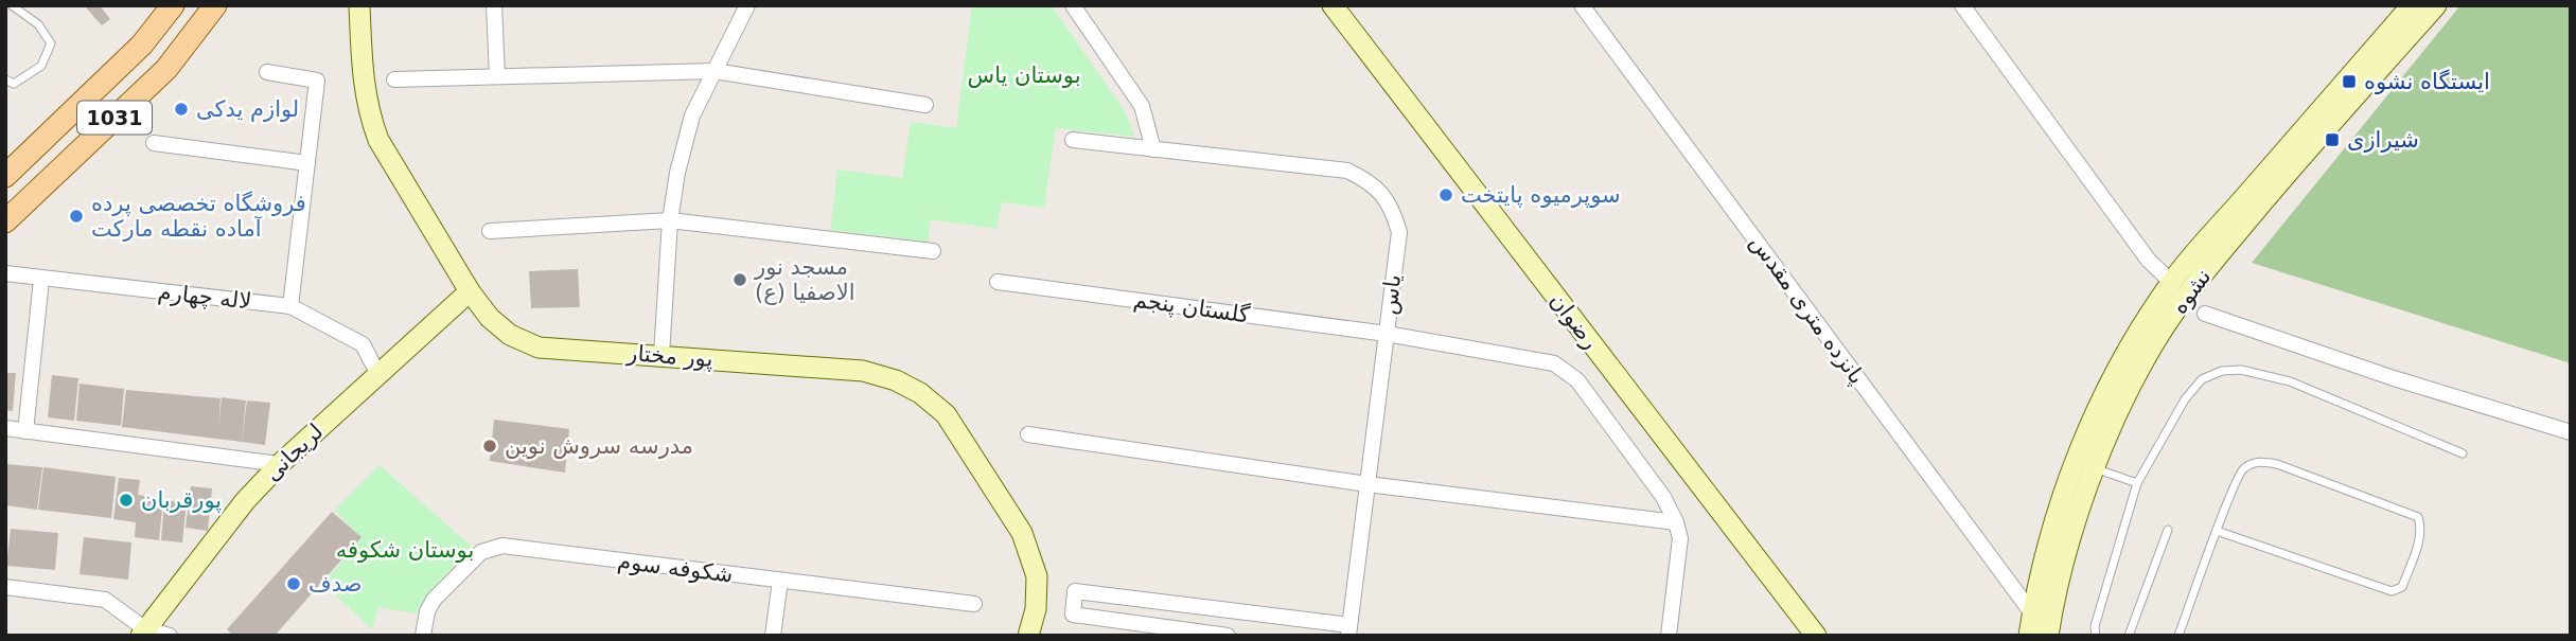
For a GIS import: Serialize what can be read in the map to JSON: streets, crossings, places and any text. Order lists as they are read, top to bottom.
{
  "streets": {
    "main road": [
      "1031",
      "نشوه",
      "رضوان",
      "پور مختار",
      "لریجانی"
    ],
    "street": [
      "یاس",
      "لاله چهارم",
      "گلستان پنجم",
      "پانزده متری مقدس",
      "شکوفه سوم"
    ]
  },
  "crossings": [
    ["نشوه", "پانزده متری مقدس"],
    ["یاس", "گلستان پنجم"],
    ["لاله چهارم", "لریجانی"],
    ["پور مختار", "لریجانی"]
  ],
  "parks": ["بوستان یاس", "بوستان شکوفه"],
  "places": {
    "transit": ["ایستگاه نشوه", "شیرازی"],
    "other": [
      "لوازم یدکی",
      "سوپرمیوه پایتخت",
      "فروشگاه تخصصی پرده آماده نقطه مارکت",
      "مسجد نور الاصفیا (ع)",
      "مدرسه سروش نوین",
      "پورقربان",
      "صدف"
    ]
  }
}
